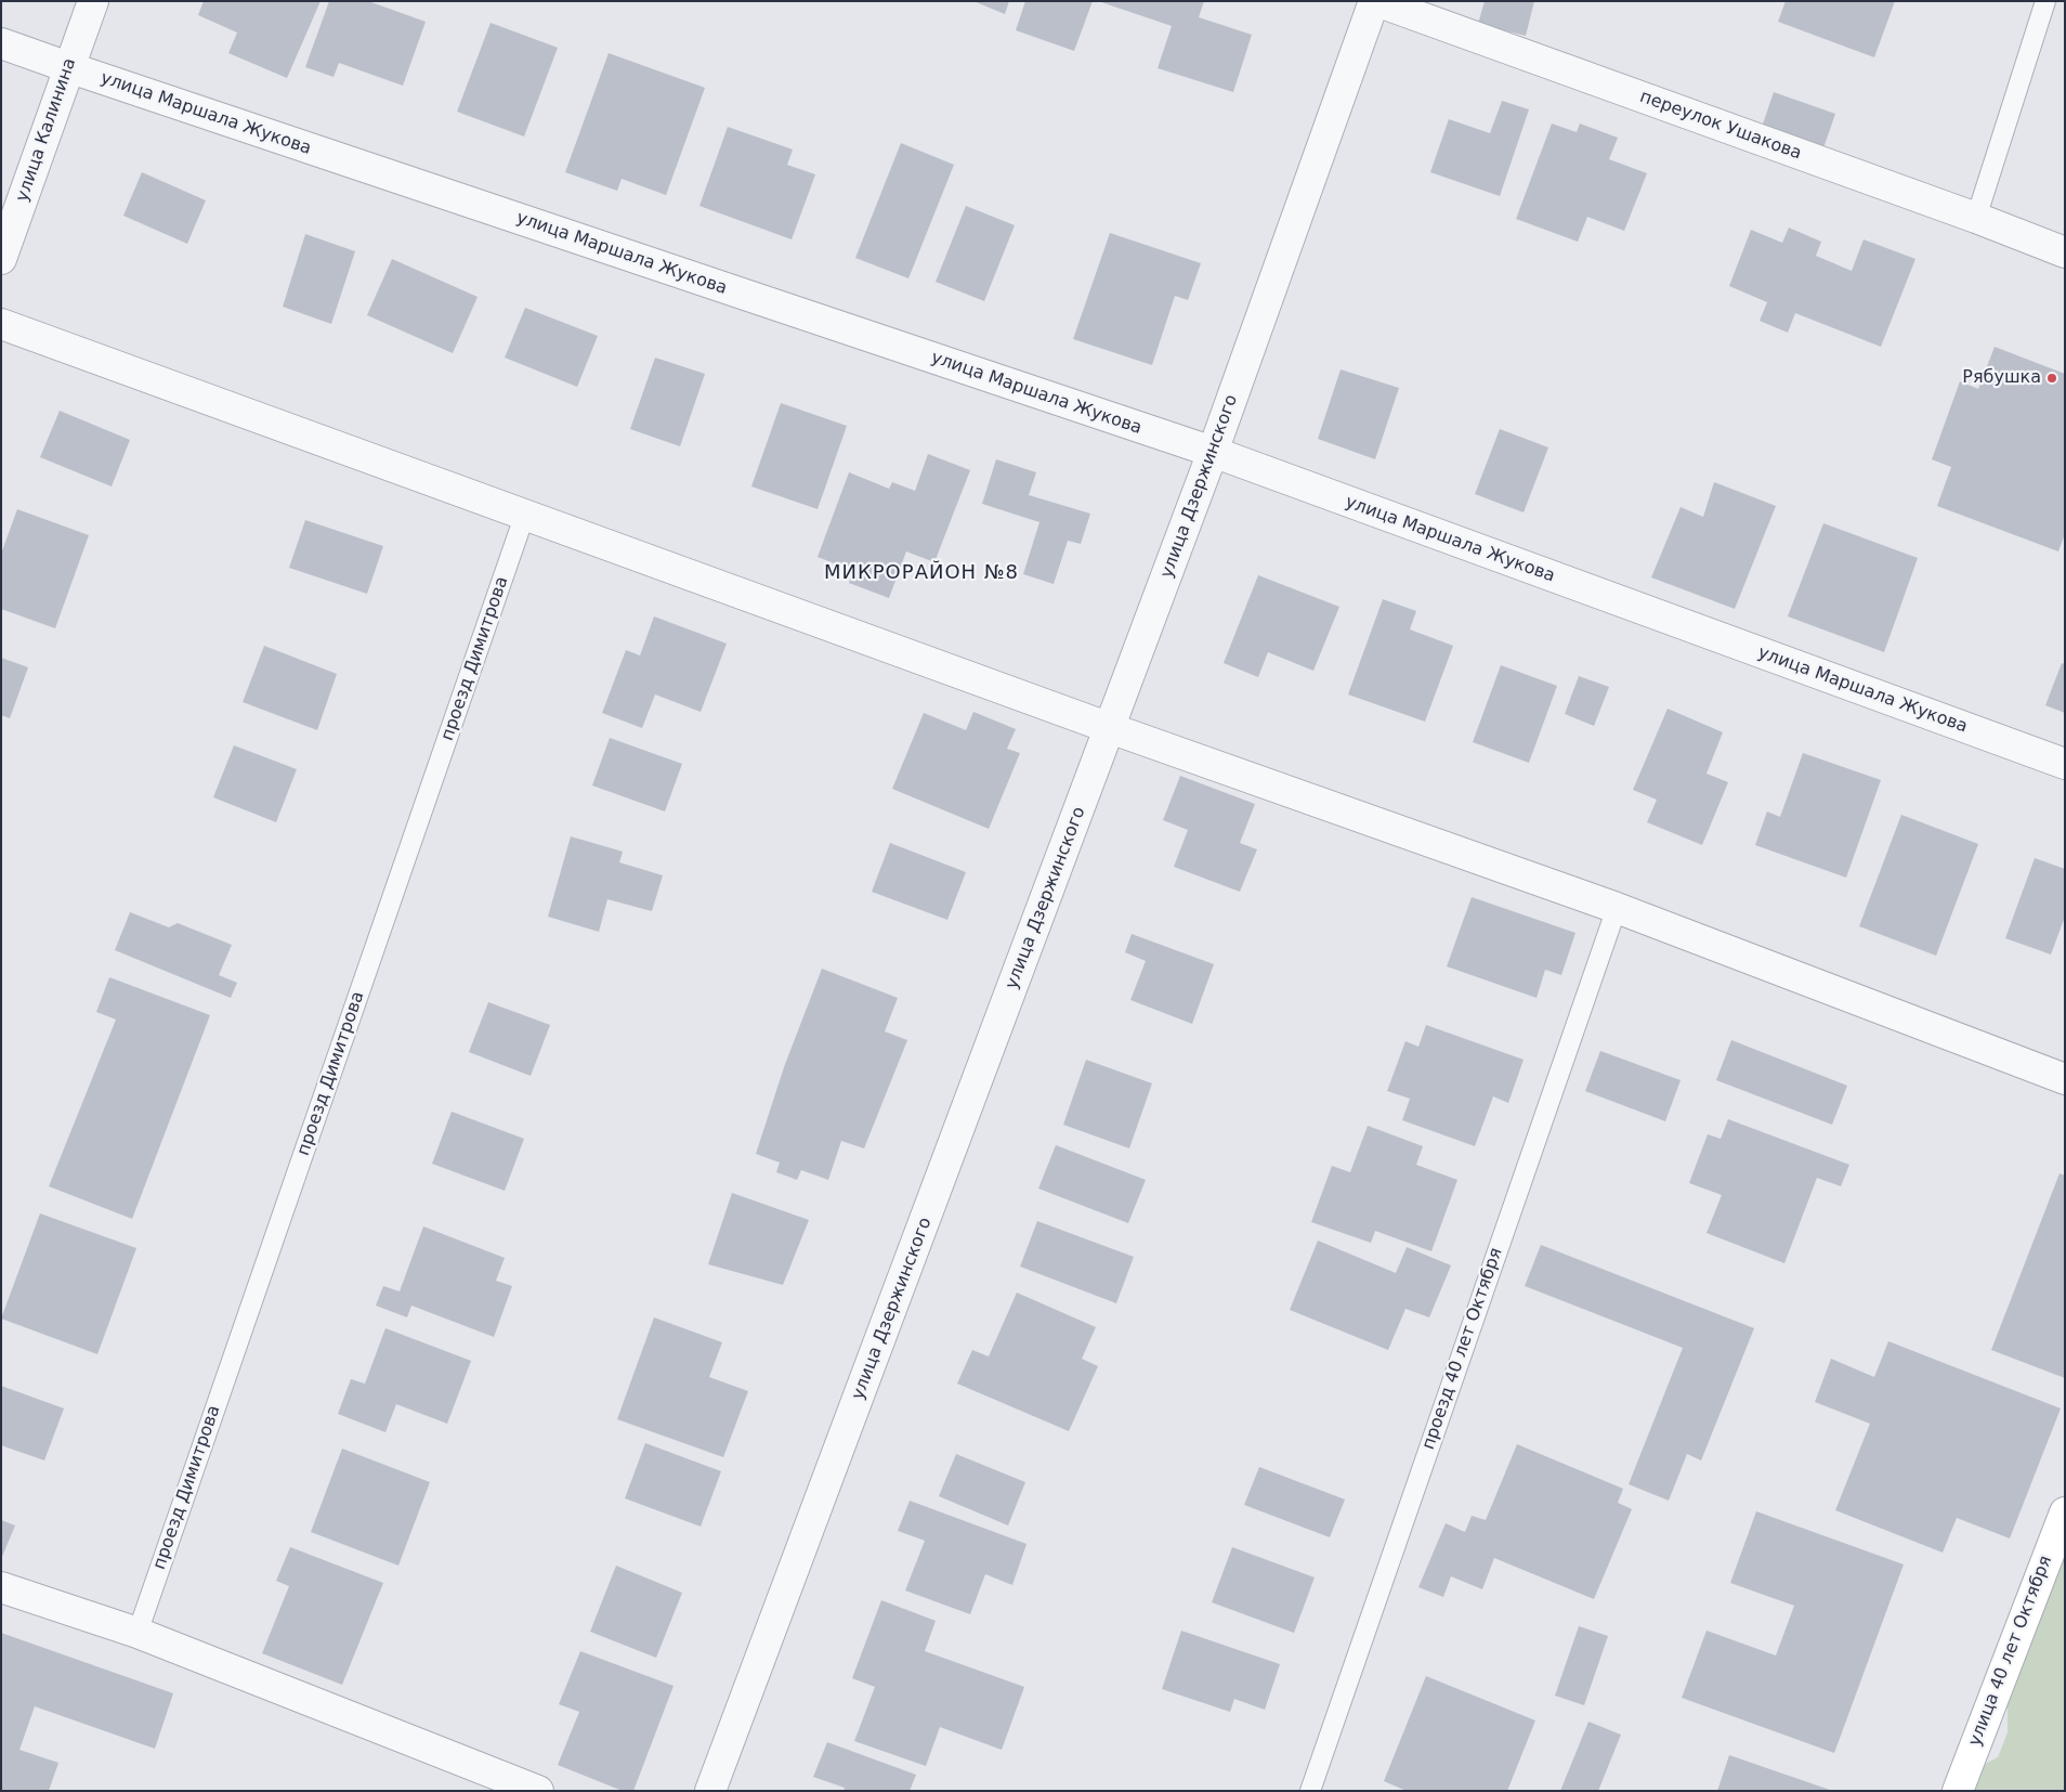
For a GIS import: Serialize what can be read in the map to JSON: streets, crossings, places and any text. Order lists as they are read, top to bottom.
{
  "streets": {
    "street": [
      "улица Маршала Жукова",
      "переулок Ушакова",
      "улица Калинина",
      "улица Дзержинского",
      "улица 40 лет Октября"
    ],
    "lane": ["проезд Димитрова", "проезд 40 лет Октября"]
  },
  "crossings": [
    ["улица Маршала Жукова", "улица Калинина"],
    ["улица Маршала Жукова", "улица Дзержинского"],
    ["переулок Ушакова", "улица Дзержинского"]
  ],
  "districts": ["МИКРОРАЙОН №8"],
  "places": ["Рябушка"]
}
